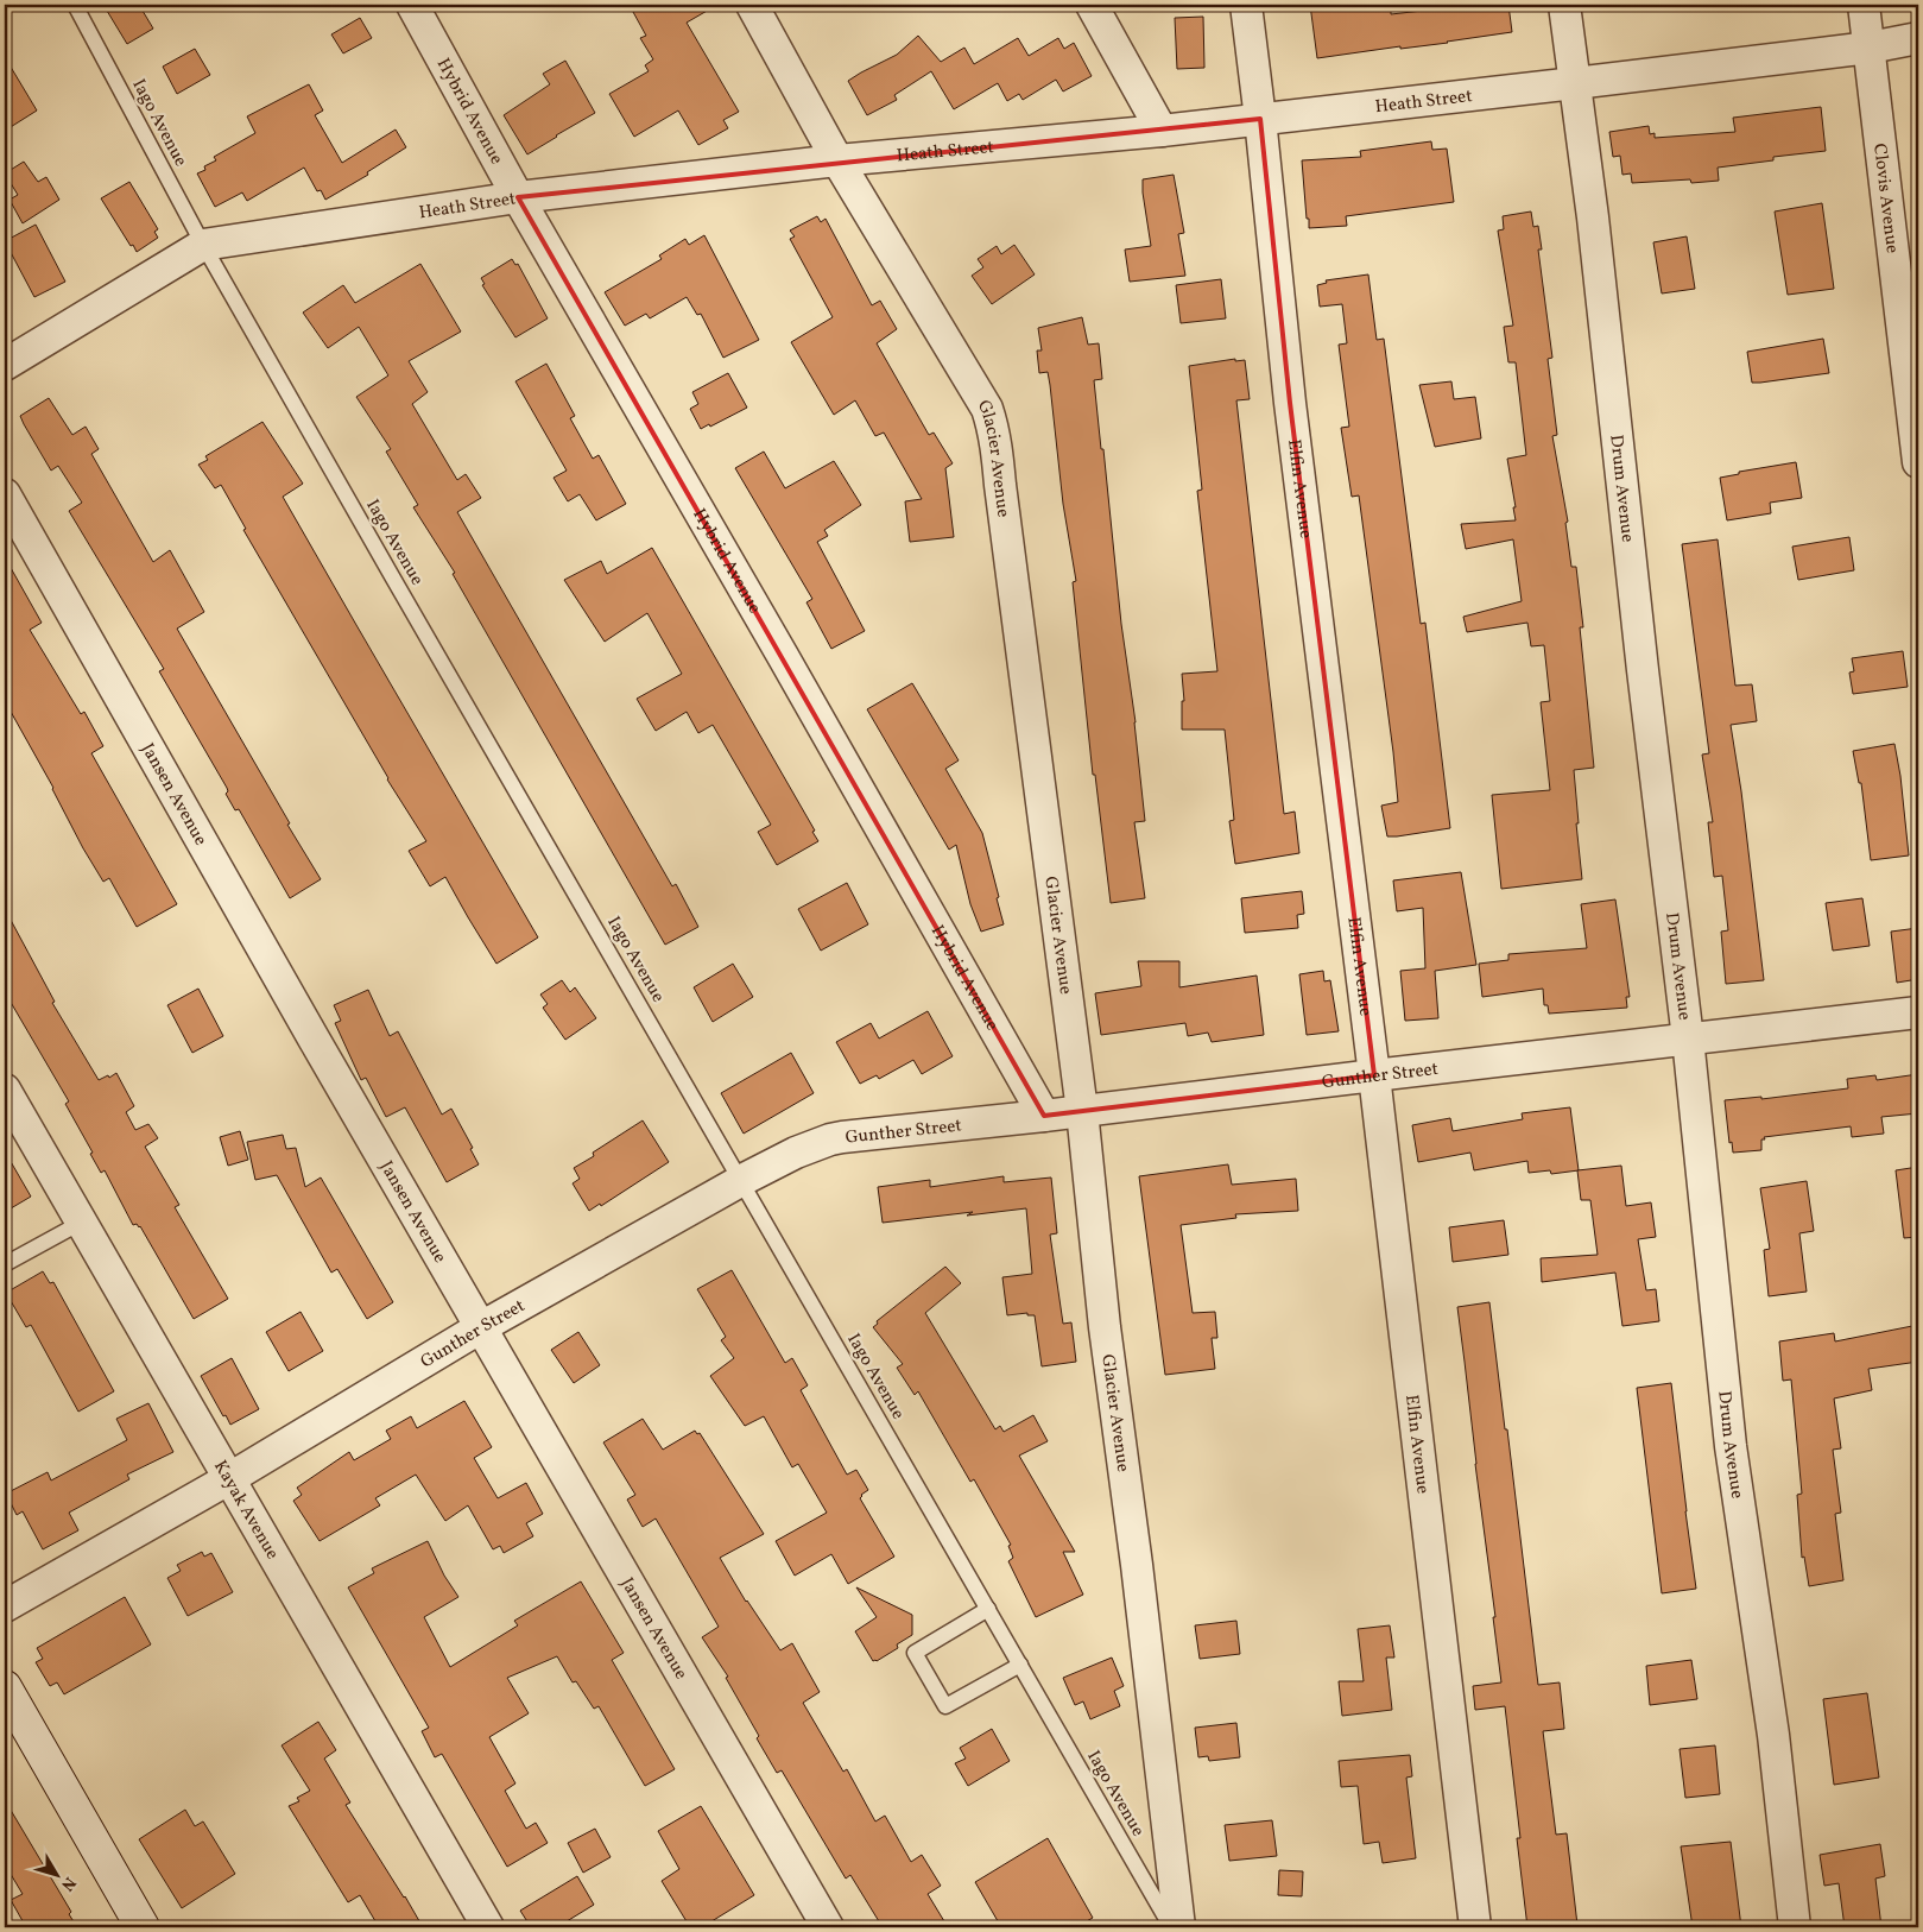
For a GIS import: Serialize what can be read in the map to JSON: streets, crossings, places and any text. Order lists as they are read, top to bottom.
{
  "streets": {
    "street": [
      "Heath Street",
      "Hybrid Avenue",
      "Clovis Avenue",
      "Glacier Avenue",
      "Elfin Avenue",
      "Drum Avenue",
      "Jansen Avenue",
      "Gunther Street",
      "Kayak Avenue"
    ],
    "lane": ["Iago Avenue"]
  },
  "crossings": [
    ["Heath Street", "Hybrid Avenue"],
    ["Heath Street", "Iago Avenue"],
    ["Heath Street", "Clovis Avenue"],
    ["Heath Street", "Glacier Avenue"],
    ["Heath Street", "Elfin Avenue"],
    ["Heath Street", "Drum Avenue"],
    ["Hybrid Avenue", "Gunther Street"],
    ["Iago Avenue", "Gunther Street"],
    ["Glacier Avenue", "Gunther Street"],
    ["Elfin Avenue", "Gunther Street"],
    ["Drum Avenue", "Gunther Street"],
    ["Jansen Avenue", "Gunther Street"],
    ["Gunther Street", "Kayak Avenue"]
  ],
  "north": "bottom right"
}
